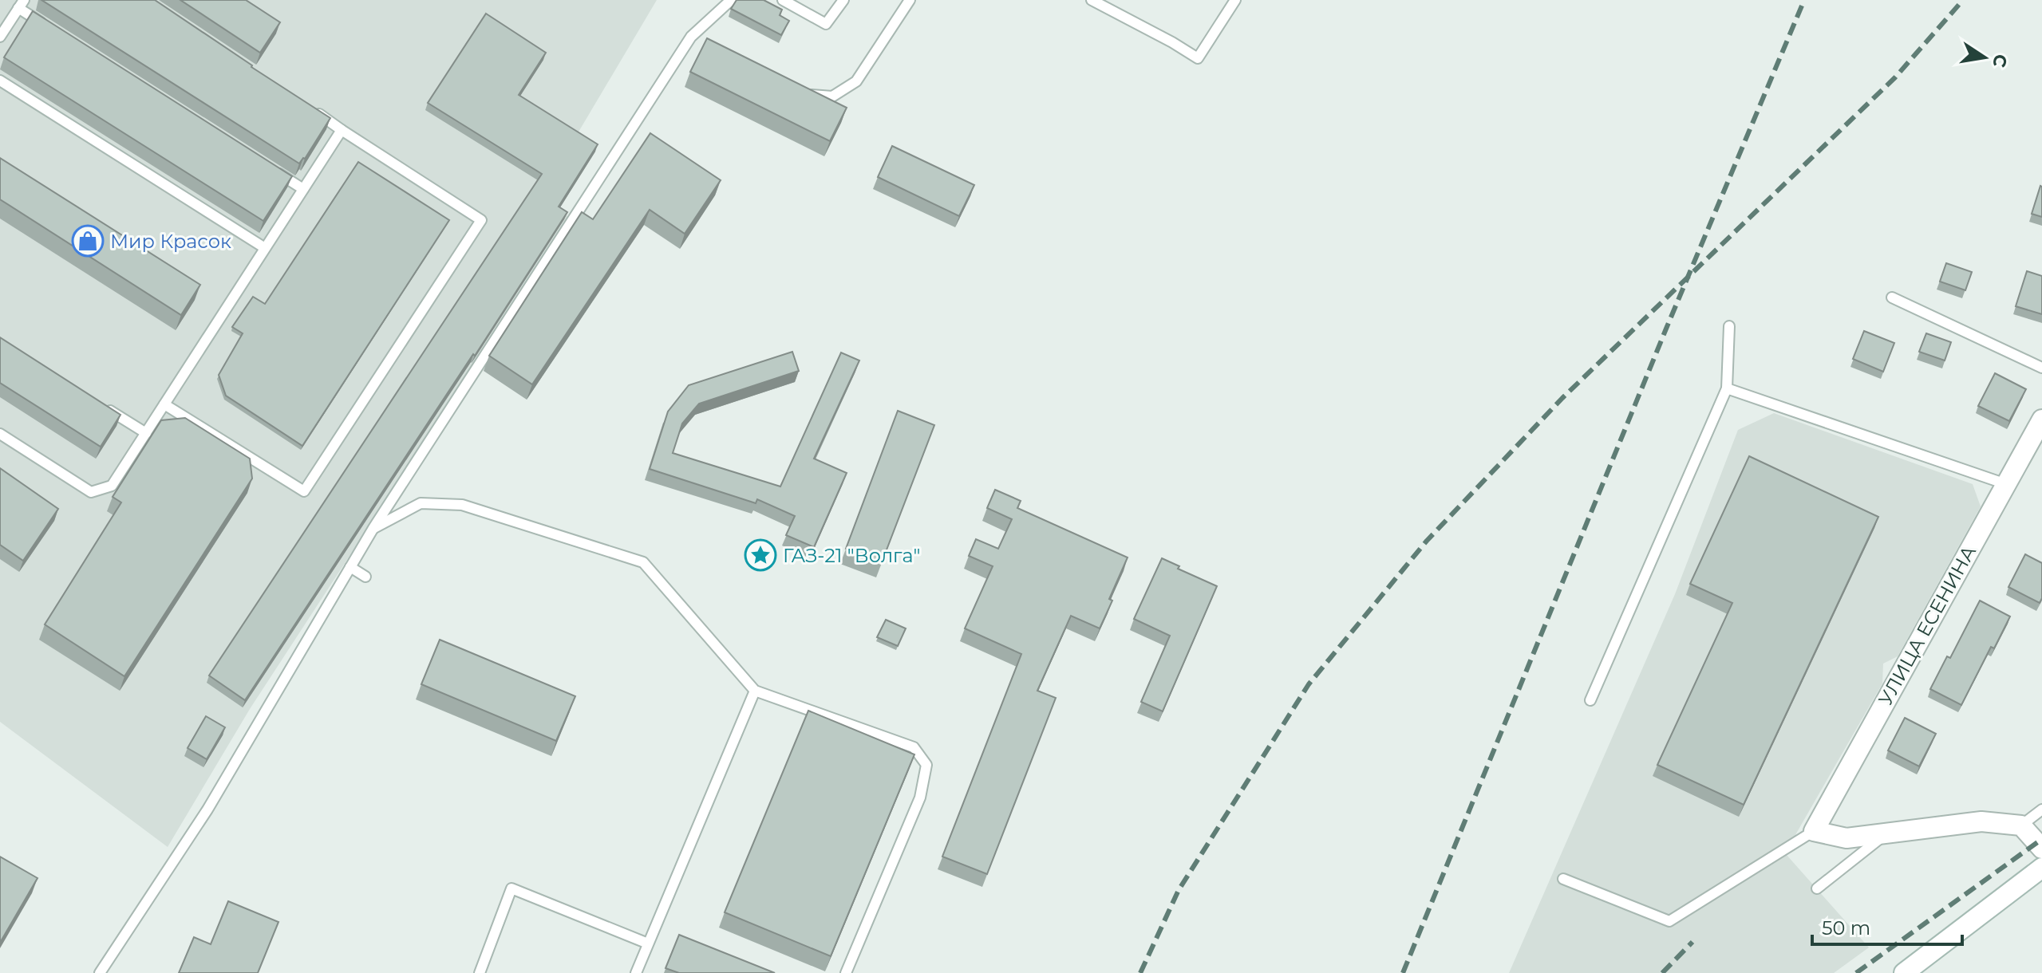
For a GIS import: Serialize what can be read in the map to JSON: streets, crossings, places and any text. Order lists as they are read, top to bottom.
{
  "streets": {
    "street": ["УЛИЦА ЕСЕНИНА"]
  },
  "places": {
    "shop": ["Мир Красок"],
    "place": ["ГАЗ-21 \"Волга\""]
  },
  "scale_bar": "50 m",
  "north": "right"
}
